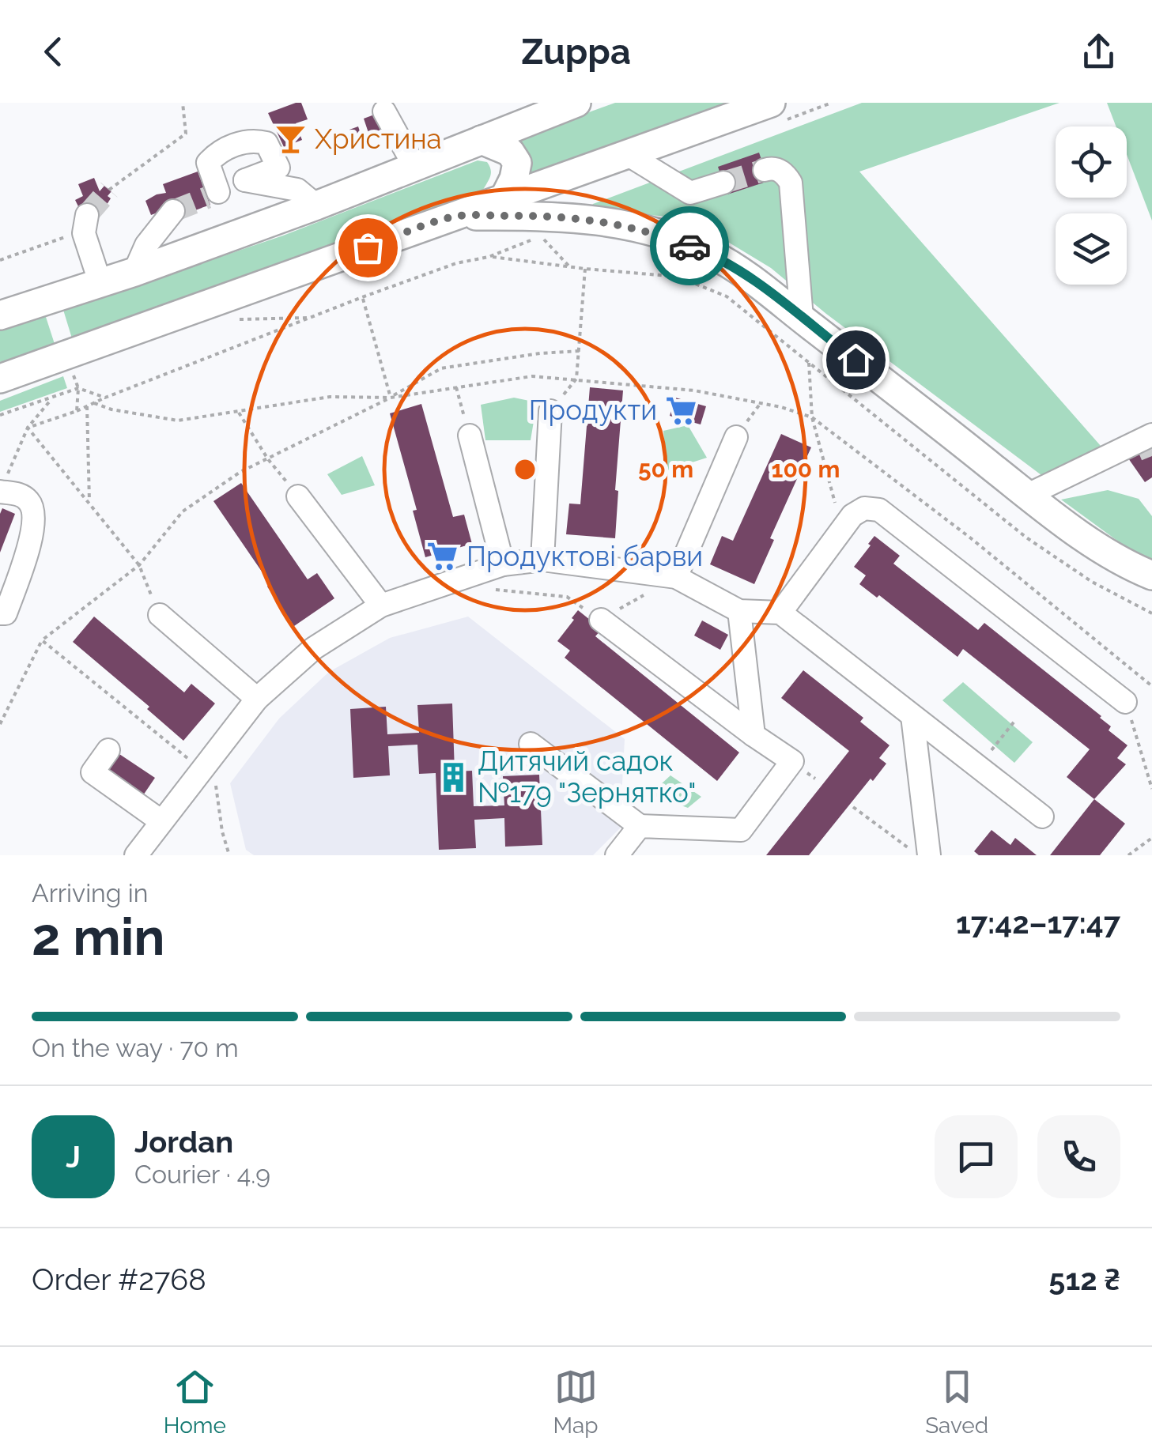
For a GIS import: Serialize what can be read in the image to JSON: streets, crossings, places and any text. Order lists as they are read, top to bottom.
{
  "places": {
    "bar": ["Христина"],
    "supermarket": ["Продукти", "Продуктові барви"],
    "building": ["Дитячий садок №179 \"Зернятко\""]
  },
  "page": {
    "header": "Zuppa",
    "heading": ["2 min", "Arriving in", "17:42–17:47"],
    "panel": [
      "Jordan",
      "Courier · 4.9",
      "Order #2768",
      "512 ₴"
    ],
    "bar": "On the way · 70 m",
    "round": "J",
    "tabs": ["Home", "Map", "Saved"]
  },
  "rings": ["50 m", "100 m"]
}
